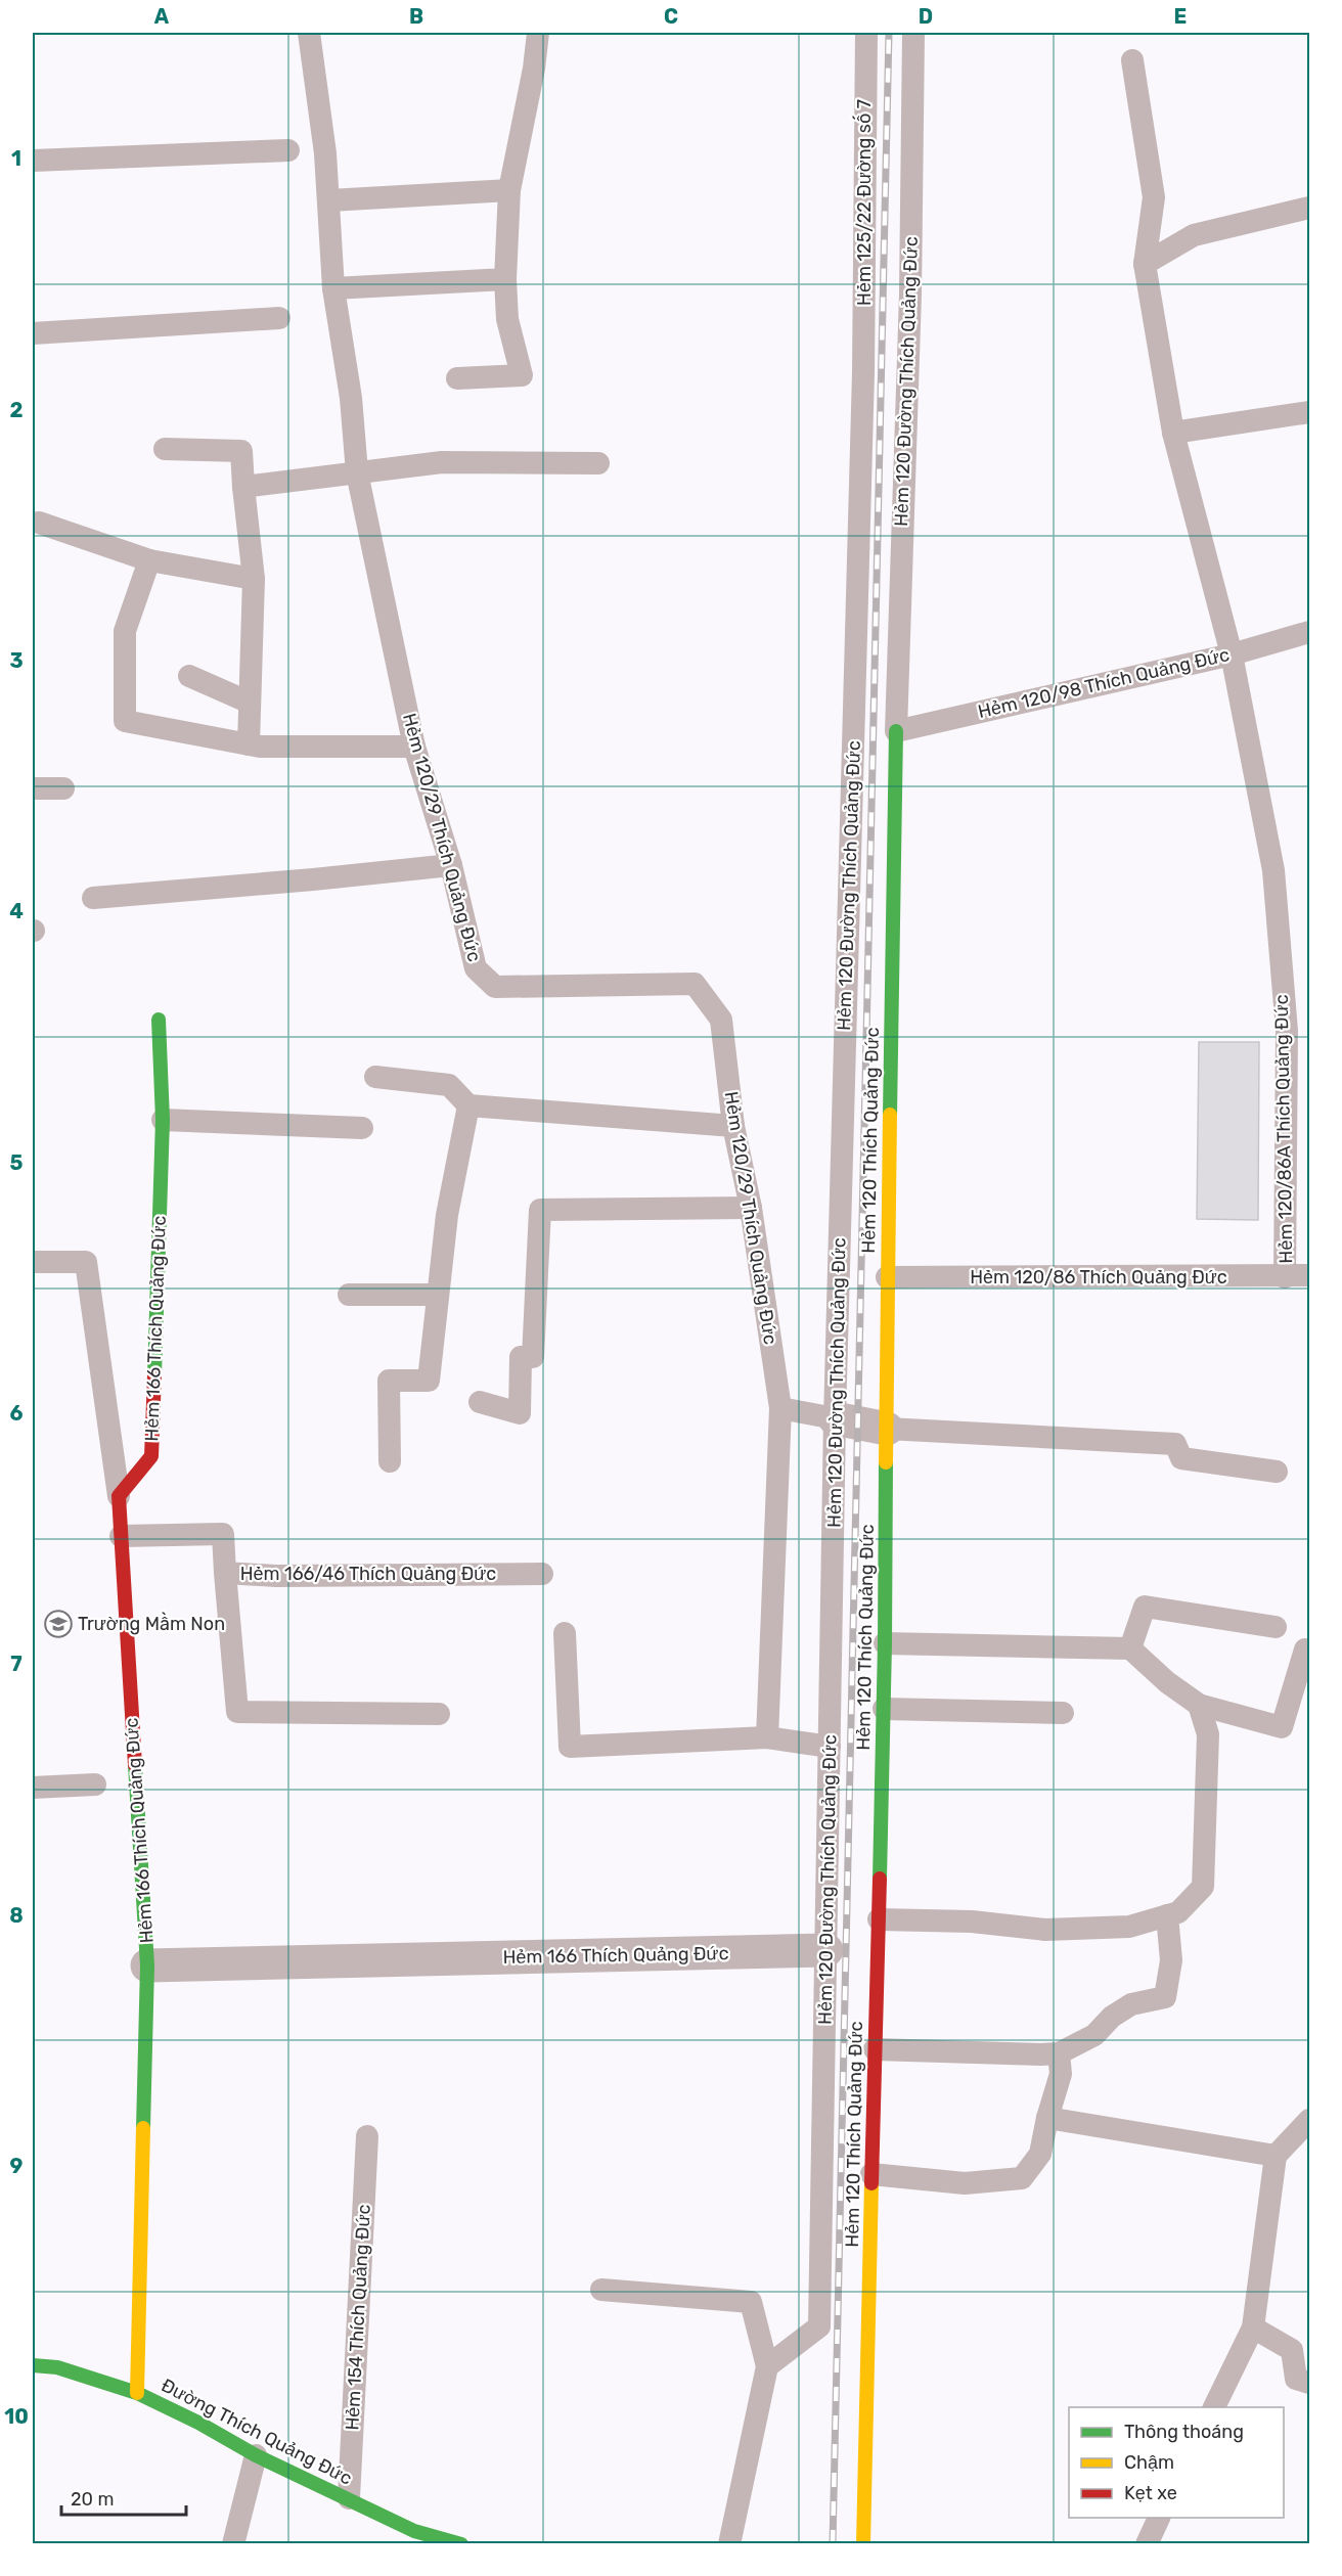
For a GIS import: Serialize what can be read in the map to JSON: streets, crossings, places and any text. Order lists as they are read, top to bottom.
{
  "streets": {
    "street": ["Hẻm 120 Thích Quảng Đức", "Hẻm 166 Thích Quảng Đức", "Đường Thích Quảng Đức"],
    "lane": [
      "Hẻm 125/22 Đường số 7",
      "Hẻm 120 Đường Thích Quảng Đức",
      "Hẻm 120/98 Thích Quảng Đức",
      "Hẻm 120/29 Thích Quảng Đức",
      "Hẻm 120/86A Thích Quảng Đức",
      "Hẻm 120/86 Thích Quảng Đức",
      "Hẻm 166/46 Thích Quảng Đức",
      "Hẻm 154 Thích Quảng Đức"
    ]
  },
  "crossings": [
    ["Hẻm 125/22 Đường số 7", "Hẻm 120 Đường Thích Quảng Đức"],
    ["Hẻm 120 Đường Thích Quảng Đức", "Hẻm 120/98 Thích Quảng Đức"],
    ["Hẻm 120 Đường Thích Quảng Đức", "Hẻm 120 Thích Quảng Đức"],
    ["Hẻm 120 Đường Thích Quảng Đức", "Hẻm 166 Thích Quảng Đức"],
    ["Hẻm 120/98 Thích Quảng Đức", "Hẻm 120/86A Thích Quảng Đức"],
    ["Hẻm 120/98 Thích Quảng Đức", "Hẻm 120 Thích Quảng Đức"],
    ["Hẻm 120/86A Thích Quảng Đức", "Hẻm 120/86 Thích Quảng Đức"],
    ["Hẻm 120 Thích Quảng Đức", "Hẻm 120/86 Thích Quảng Đức"],
    ["Hẻm 166 Thích Quảng Đức", "Hẻm 166/46 Thích Quảng Đức"],
    ["Hẻm 166 Thích Quảng Đức", "Đường Thích Quảng Đức"],
    ["Hẻm 154 Thích Quảng Đức", "Đường Thích Quảng Đức"]
  ],
  "places": {
    "school or university": ["Trường Mầm Non"]
  },
  "legend": ["Thông thoáng", "Chậm", "Kẹt xe"],
  "scale_bar": "20 m",
  "grid": {
    "columns": [
      "A",
      "B",
      "C",
      "D",
      "E"
    ],
    "rows": [
      "1",
      "2",
      "3",
      "4",
      "5",
      "6",
      "7",
      "8",
      "9",
      "10"
    ]
  }
}
